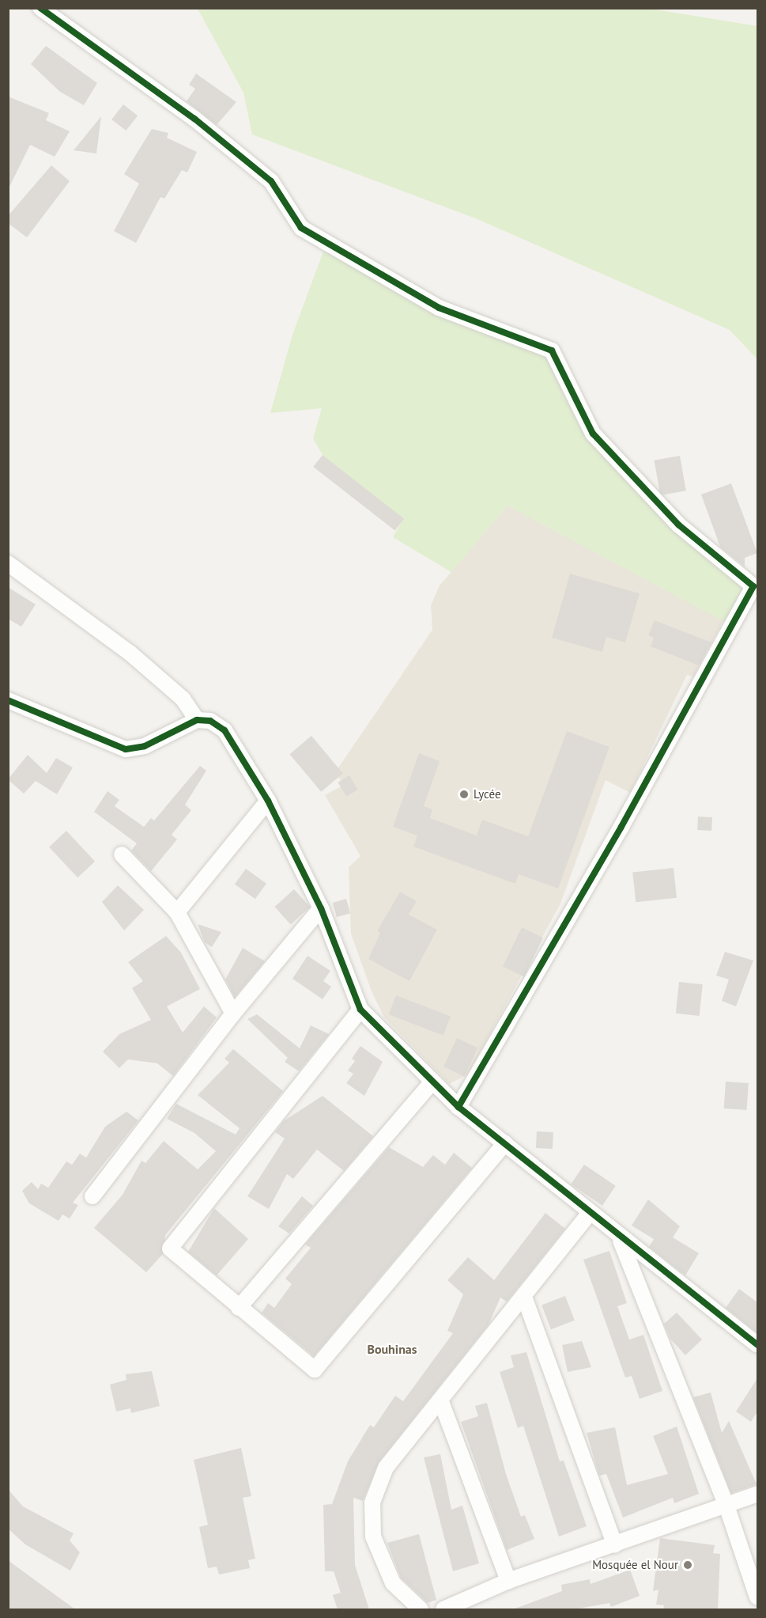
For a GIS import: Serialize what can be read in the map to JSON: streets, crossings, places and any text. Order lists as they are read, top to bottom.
{
  "districts": ["Bouhinas"],
  "places": ["Lycée", "Mosquée el Nour"]
}
